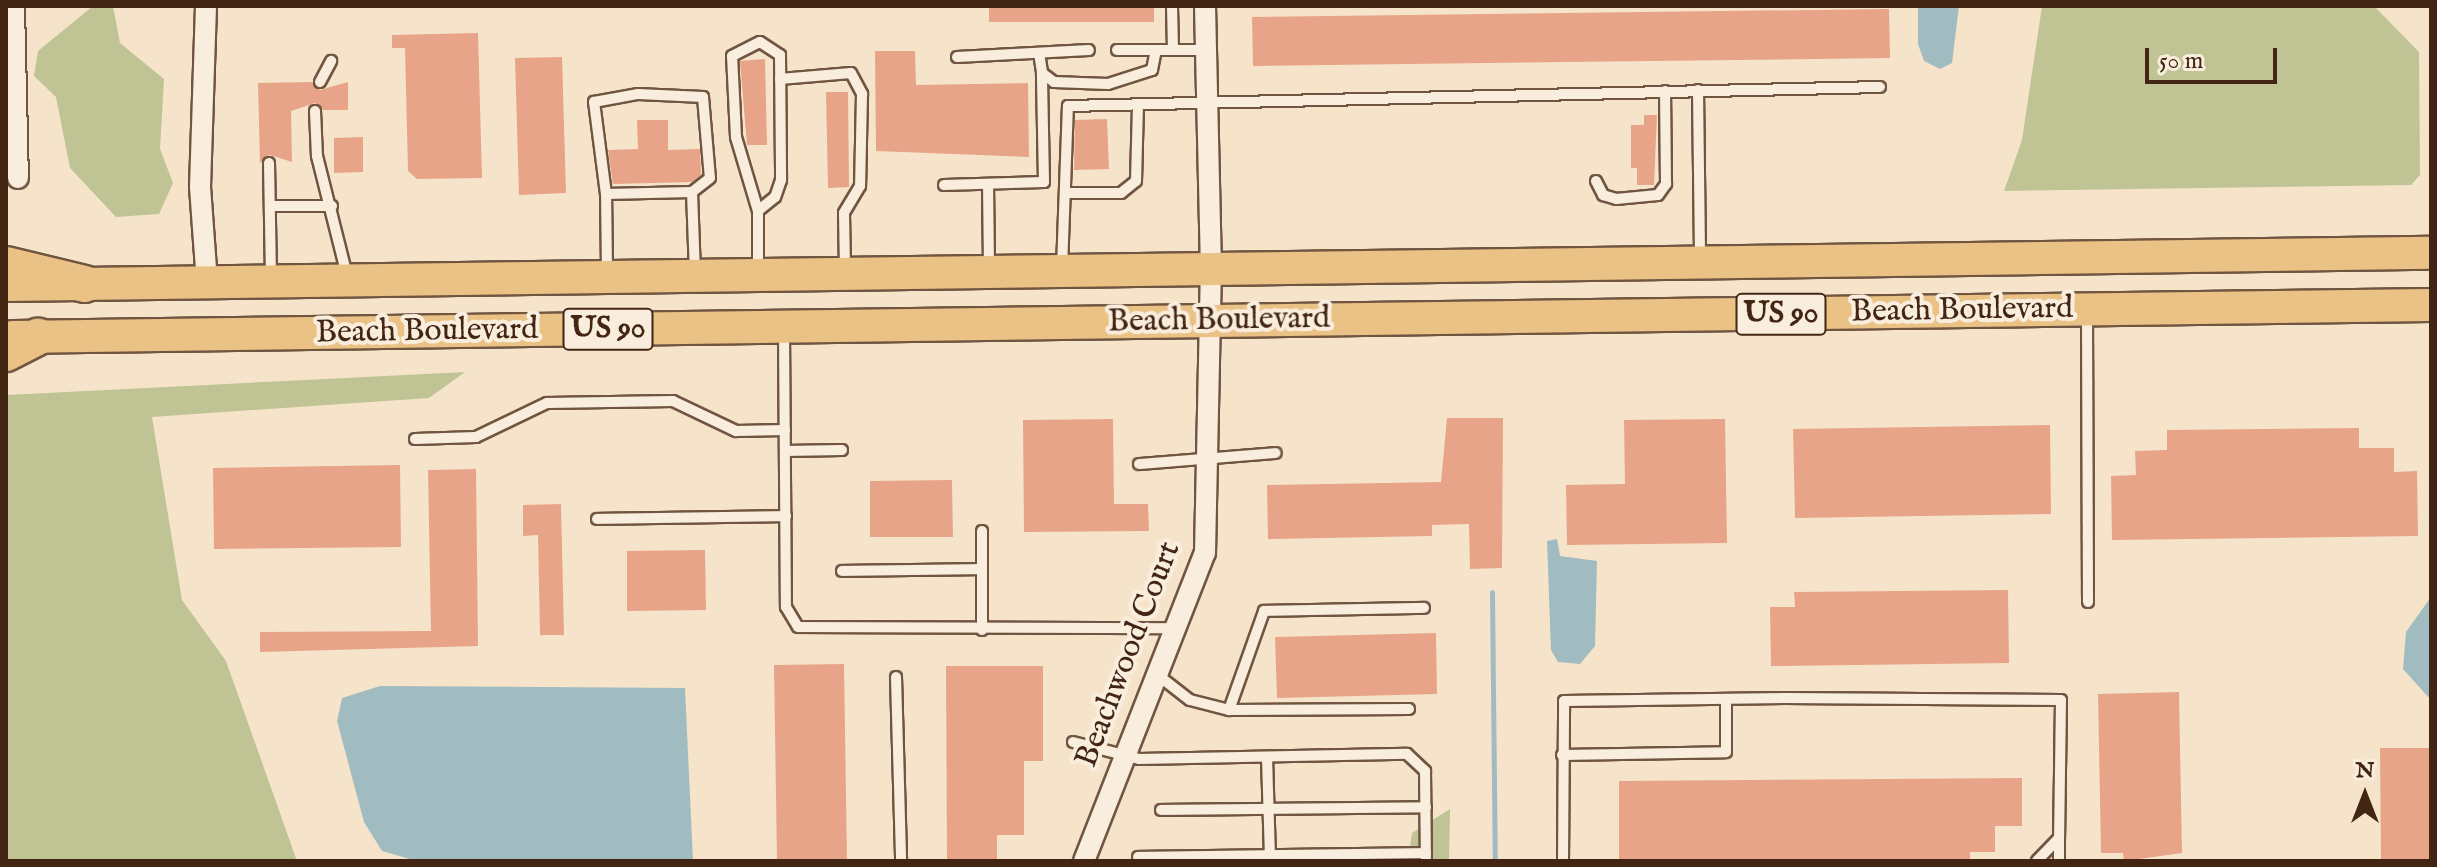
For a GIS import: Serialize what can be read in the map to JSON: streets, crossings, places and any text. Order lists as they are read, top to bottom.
{
  "streets": {
    "highway": ["Beach Boulevard", "US 90"],
    "street": ["Beachwood Court"]
  },
  "crossings": [
    ["Beach Boulevard", "Beachwood Court"],
    ["US 90", "Beachwood Court"]
  ],
  "scale_bar": "50 m",
  "north": "top"
}
